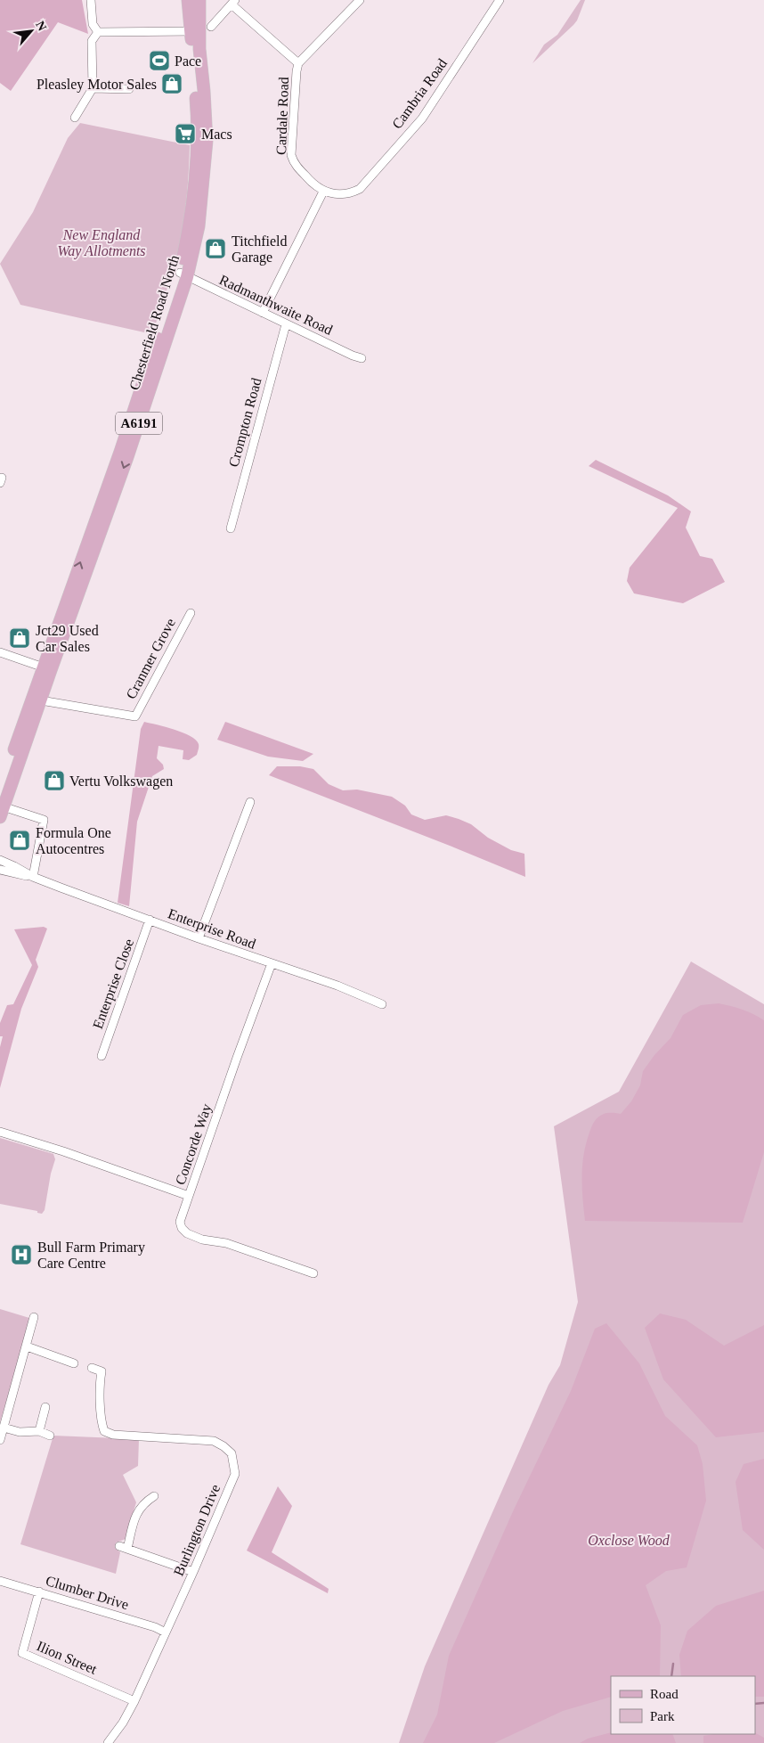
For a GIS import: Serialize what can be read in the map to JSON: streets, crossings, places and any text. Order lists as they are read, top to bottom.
{
  "streets": {
    "main road": ["Chesterfield Road North", "A6191"],
    "street": [
      "Cambria Road",
      "Cardale Road",
      "Radmanthwaite Road",
      "Crompton Road",
      "Cranmer Grove",
      "Enterprise Road",
      "Enterprise Close",
      "Concorde Way",
      "Burlington Drive",
      "Clumber Drive",
      "Ilion Street"
    ]
  },
  "crossings": [
    ["Cambria Road", "Cardale Road"],
    ["Radmanthwaite Road", "Chesterfield Road North"],
    ["Radmanthwaite Road", "Crompton Road"],
    ["Chesterfield Road North", "Cranmer Grove"],
    ["Enterprise Road", "Enterprise Close"],
    ["Enterprise Road", "Concorde Way"],
    ["Burlington Drive", "Clumber Drive"],
    ["Burlington Drive", "Ilion Street"],
    ["Clumber Drive", "Ilion Street"]
  ],
  "parks": ["New England Way Allotments", "Oxclose Wood"],
  "places": {
    "sports": ["Pace"],
    "shop": [
      "Pleasley Motor Sales",
      "Titchfield Garage",
      "Jct29 Used Car Sales",
      "Vertu Volkswagen",
      "Formula One Autocentres"
    ],
    "supermarket": ["Macs"],
    "hospital": ["Bull Farm Primary Care Centre"]
  },
  "legend": ["Road", "Park"],
  "north": "top right"
}
